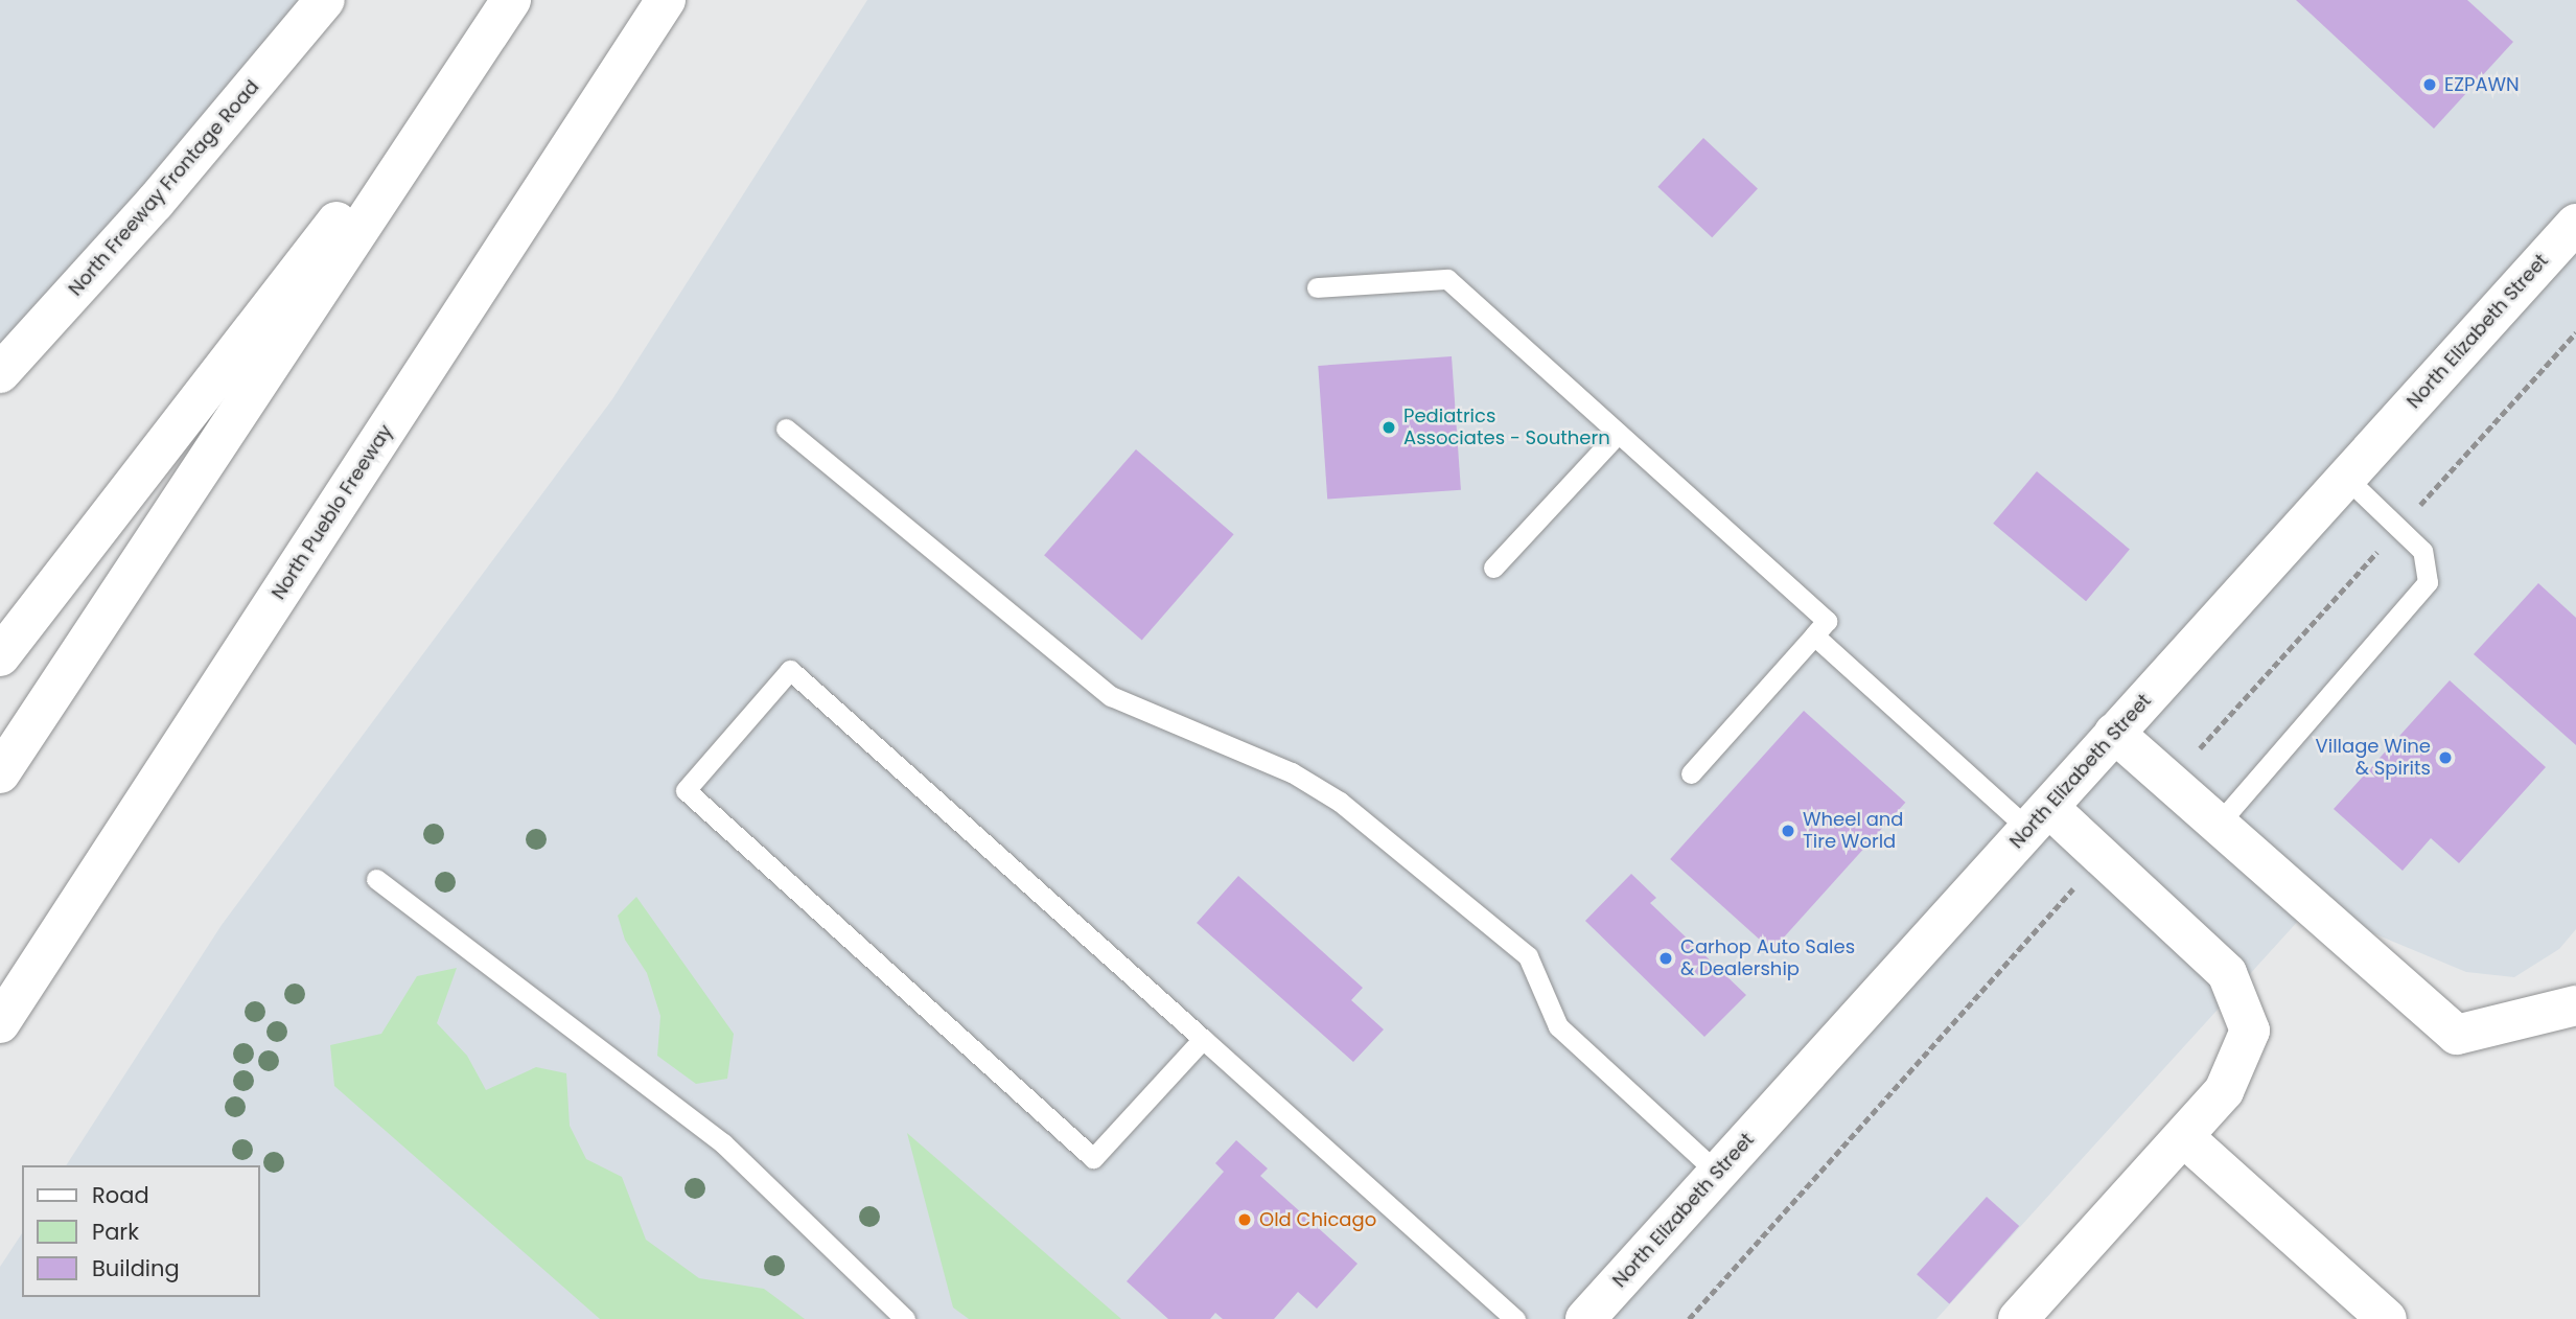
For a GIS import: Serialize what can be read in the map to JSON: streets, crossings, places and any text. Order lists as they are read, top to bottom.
{
  "streets": {
    "main road": ["North Freeway Frontage Road", "North Elizabeth Street", "North Pueblo Freeway"]
  },
  "places": [
    "EZPAWN",
    "Pediatrics Associates - Southern",
    "Village Wine & Spirits",
    "Wheel and Tire World",
    "Carhop Auto Sales & Dealership",
    "Old Chicago"
  ],
  "legend": ["Road", "Park", "Building"]
}
